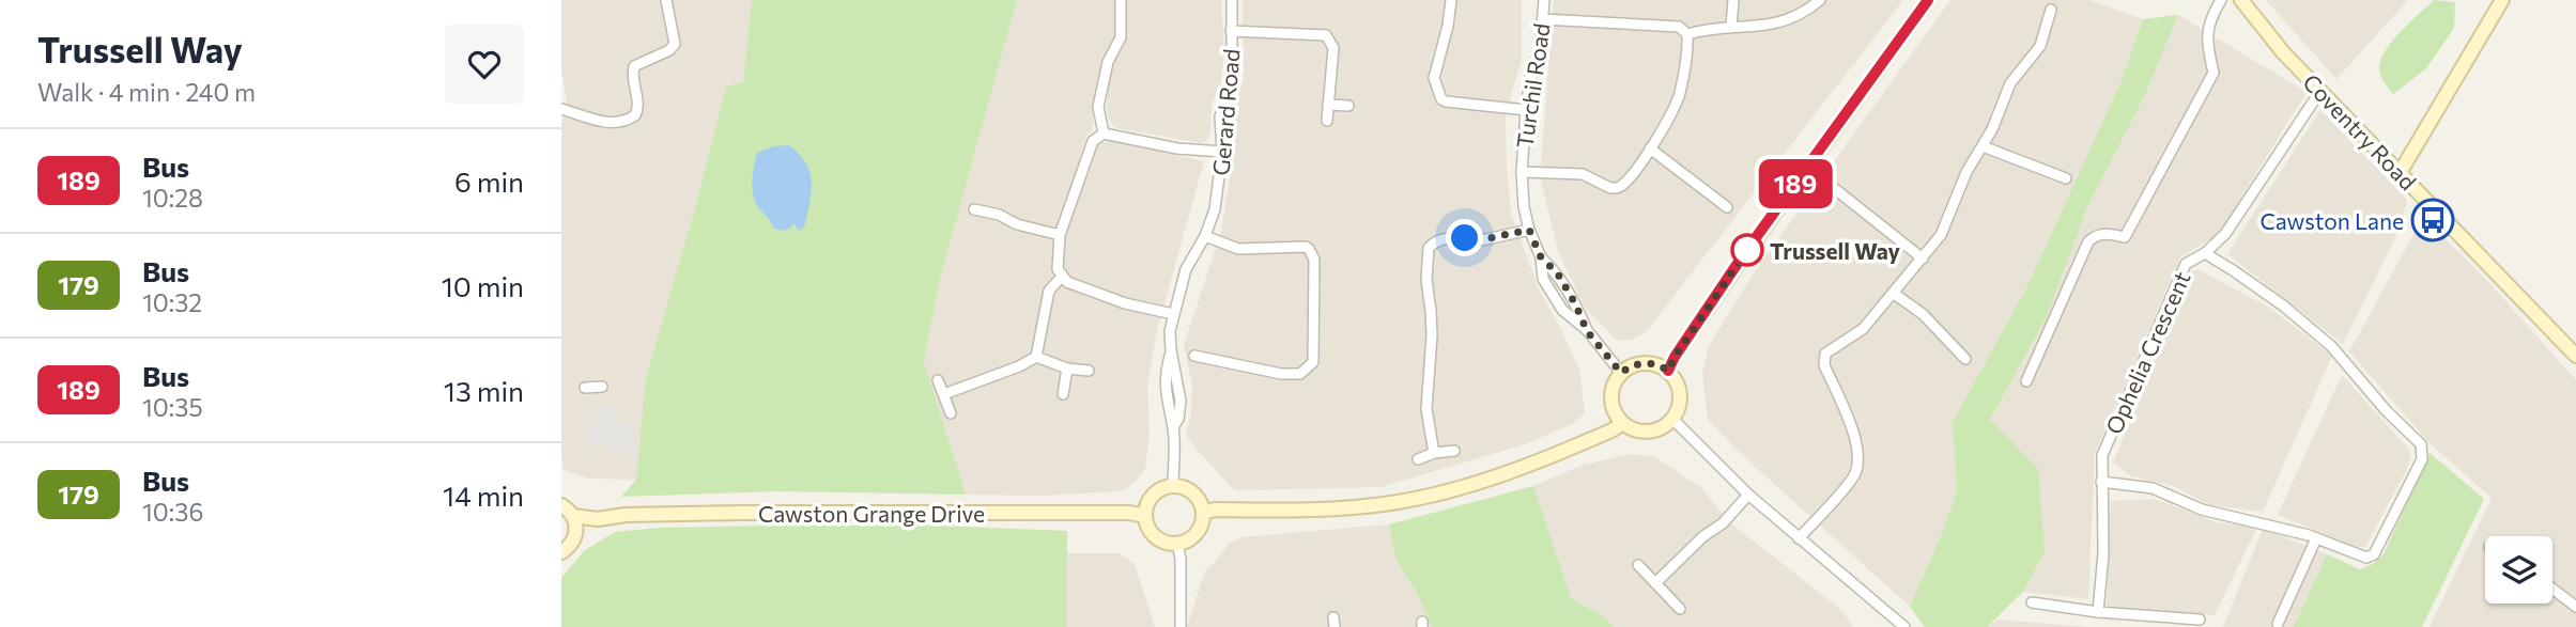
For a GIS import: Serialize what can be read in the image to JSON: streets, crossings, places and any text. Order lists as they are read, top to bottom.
{
  "streets": {
    "street": [
      "Turchil Road",
      "Gerard Road",
      "Coventry Road",
      "Ophelia Crescent",
      "Cawston Grange Drive"
    ]
  },
  "crossings": [
    ["Gerard Road", "Cawston Grange Drive"],
    ["Coventry Road", "Ophelia Crescent"]
  ],
  "places": {
    "bus stop": ["Cawston Lane"],
    "other": ["Trussell Way"]
  },
  "lines": ["bus line 189"],
  "page": {
    "heading": ["Trussell Way", "Walk · 4 min · 240 m"],
    "on_map": "189",
    "list": [
      {
        "mark": "189",
        "name": "Bus",
        "note": "10:28",
        "value": "6 min"
      },
      {
        "mark": "179",
        "name": "Bus",
        "note": "10:32",
        "value": "10 min"
      },
      {
        "mark": "189",
        "name": "Bus",
        "note": "10:35",
        "value": "13 min"
      },
      {
        "mark": "179",
        "name": "Bus",
        "note": "10:36",
        "value": "14 min"
      }
    ]
  }
}
